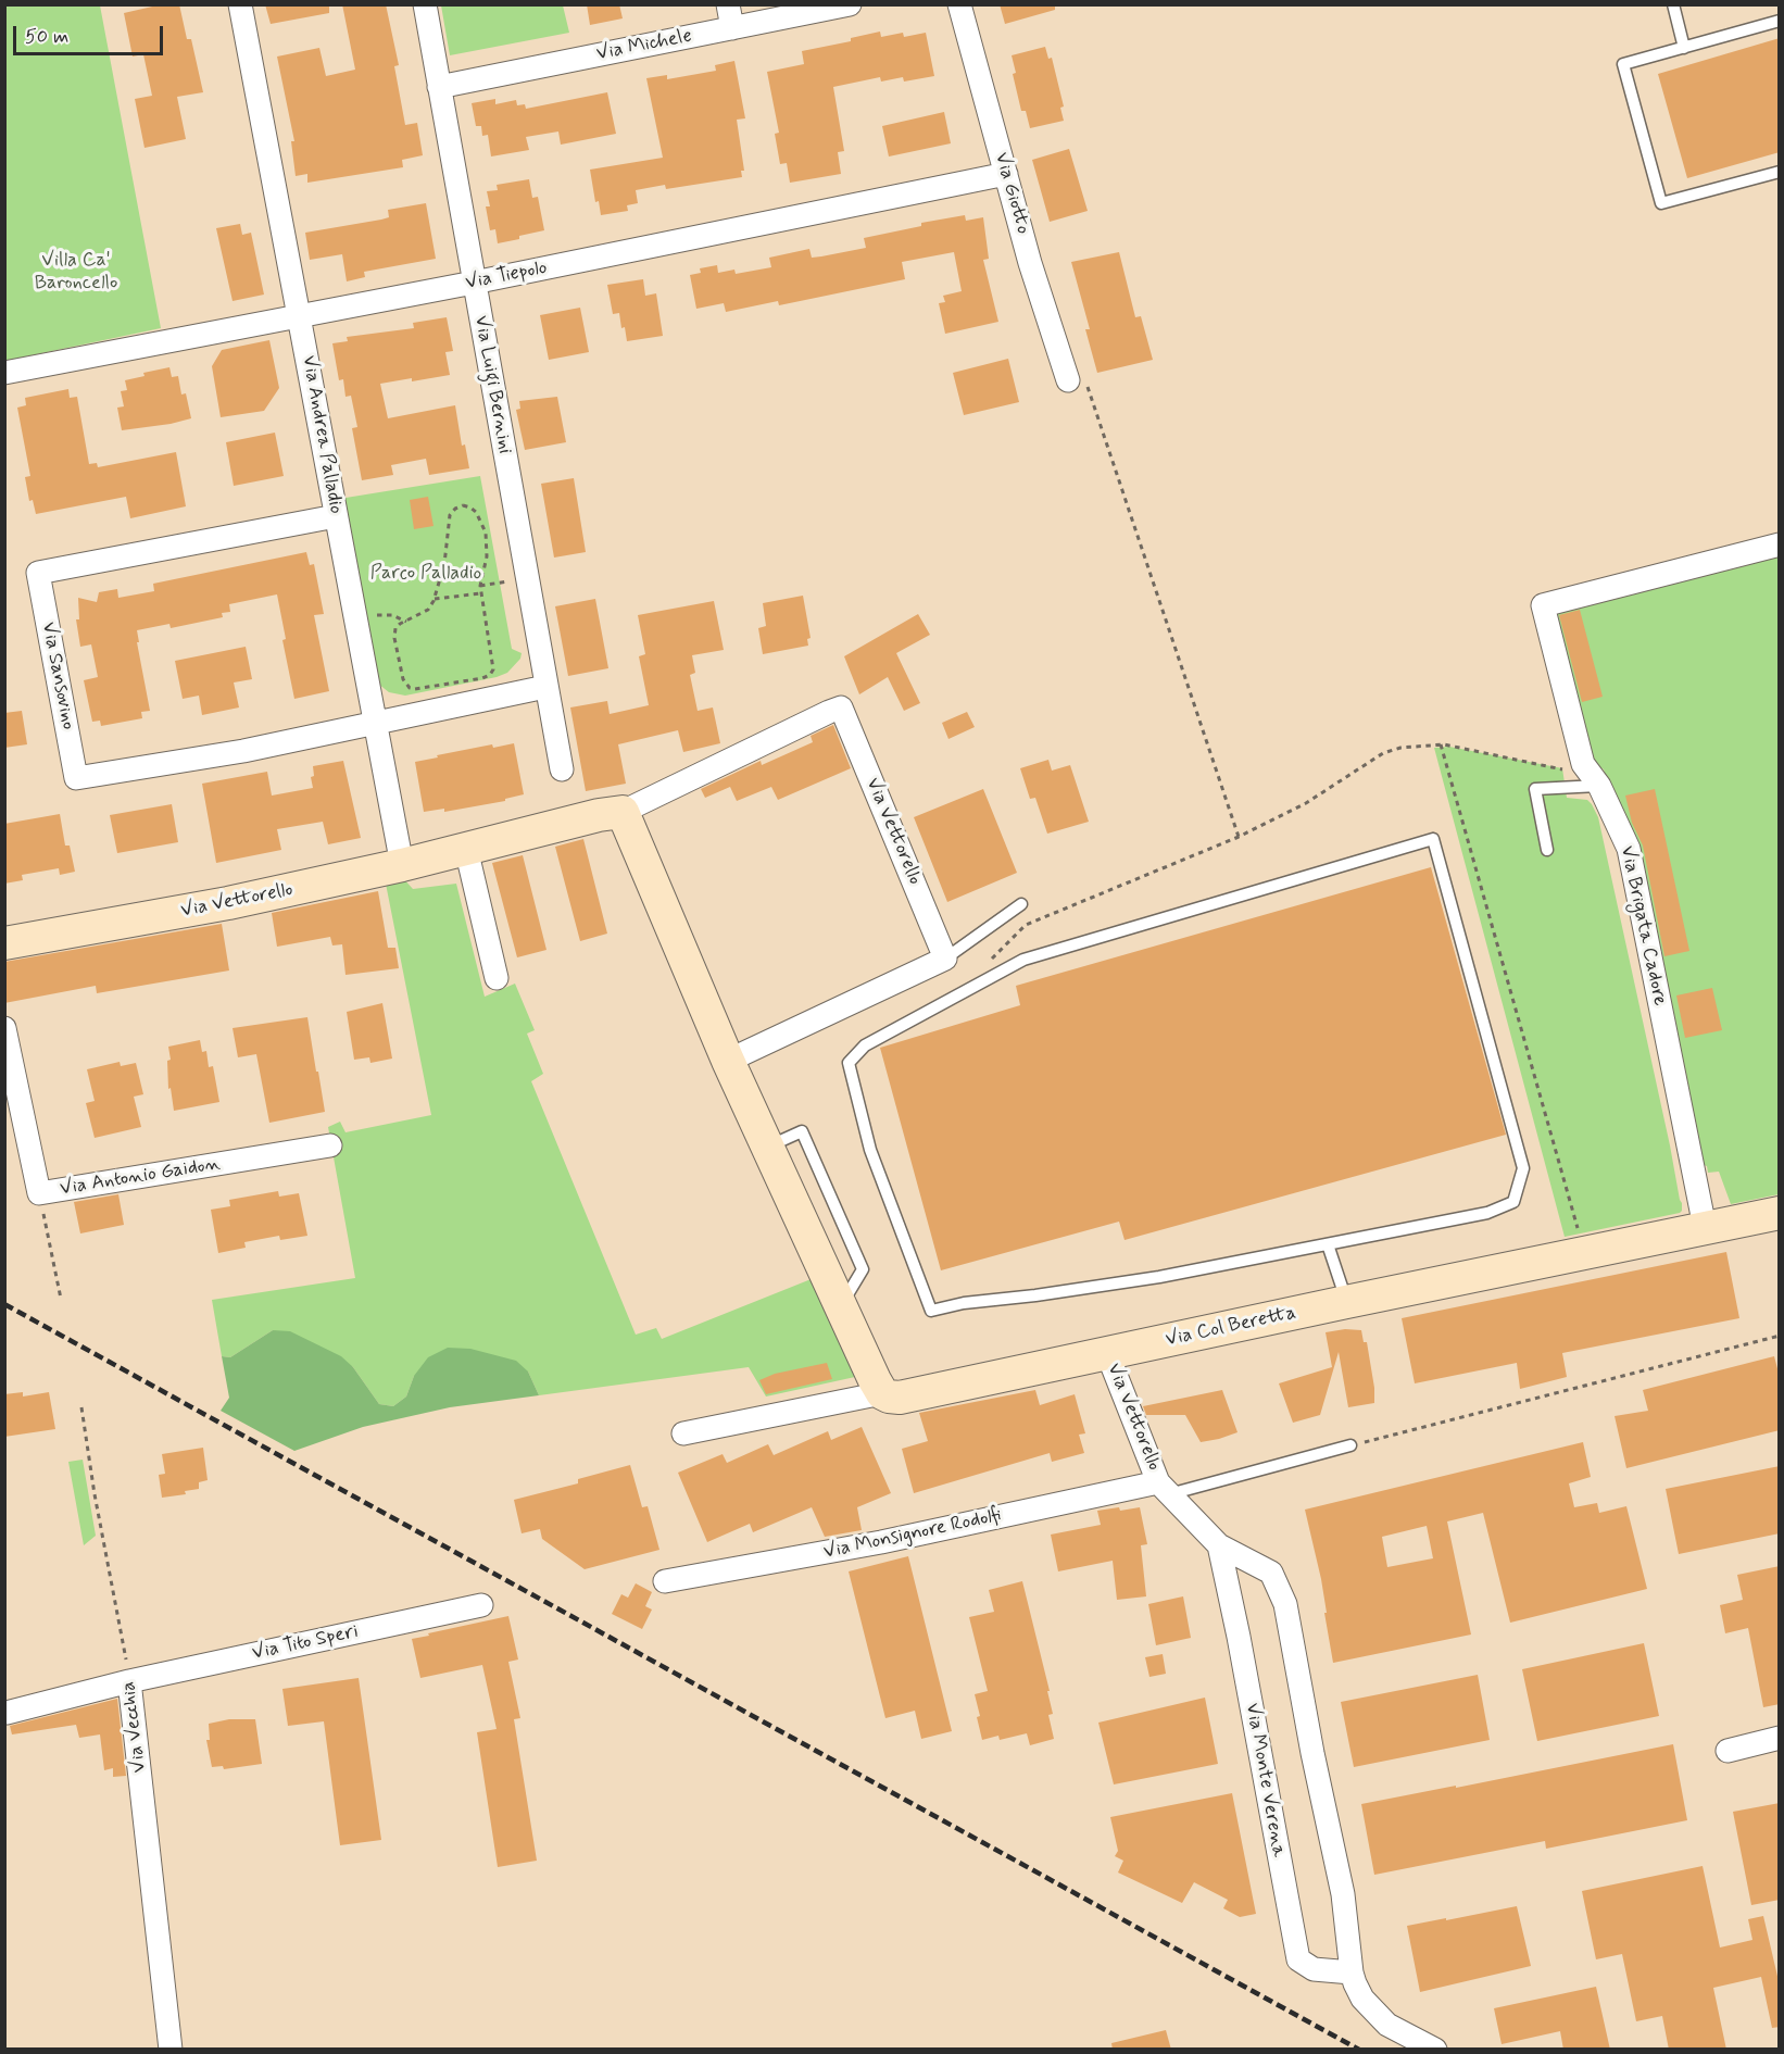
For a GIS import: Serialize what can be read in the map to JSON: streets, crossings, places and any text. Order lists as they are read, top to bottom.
{
  "streets": {
    "street": [
      "Via Michele",
      "Via Giotto",
      "Via Tiepolo",
      "Via Luigi Bernini",
      "Via Andrea Palladio",
      "Via Sansovino",
      "Via Vettorello",
      "Via Brigata Cadore",
      "Via Antonio Gaidon",
      "Via Col Beretta",
      "Via Monsignore Rodolfi",
      "Via Tito Speri",
      "Via Vecchia",
      "Via Monte Verena"
    ]
  },
  "crossings": [
    ["Via Michele", "Via Luigi Bernini"],
    ["Via Giotto", "Via Tiepolo"],
    ["Via Tiepolo", "Via Luigi Bernini"],
    ["Via Tiepolo", "Via Andrea Palladio"],
    ["Via Andrea Palladio", "Via Sansovino"],
    ["Via Andrea Palladio", "Via Vettorello"],
    ["Via Vettorello", "Via Col Beretta"],
    ["Via Vettorello", "Via Monsignore Rodolfi"],
    ["Via Brigata Cadore", "Via Col Beretta"],
    ["Via Tito Speri", "Via Vecchia"]
  ],
  "parks": ["Villa Ca' Baroncello", "Parco Palladio"],
  "scale_bar": "50 m"
}
